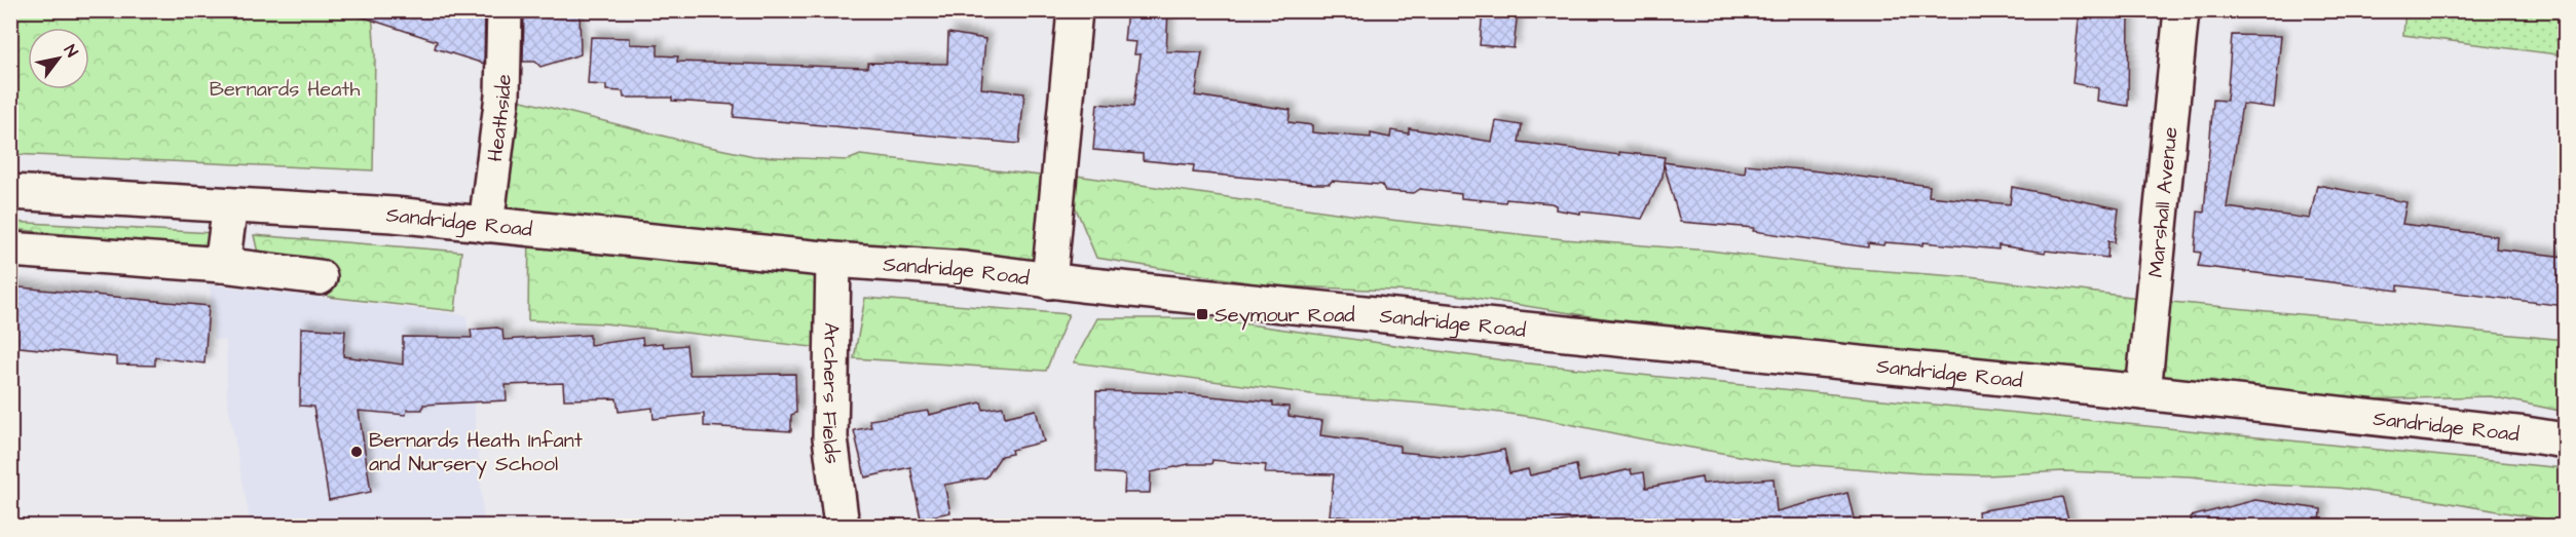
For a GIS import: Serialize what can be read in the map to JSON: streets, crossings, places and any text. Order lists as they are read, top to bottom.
{
  "streets": {
    "main road": [
      "Heathside",
      "Marshall Avenue",
      "Sandridge Road",
      "Archers Fields"
    ]
  },
  "crossings": [
    ["Heathside", "Sandridge Road"],
    ["Marshall Avenue", "Sandridge Road"],
    ["Sandridge Road", "Archers Fields"]
  ],
  "parks": ["Bernards Heath"],
  "places": {
    "transit": ["Seymour Road"],
    "other": ["Bernards Heath Infant and Nursery School"]
  },
  "north": "top right"
}
